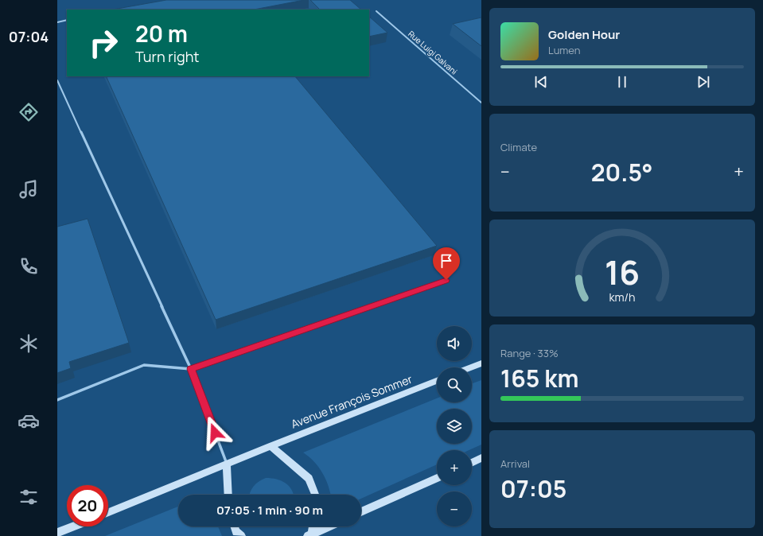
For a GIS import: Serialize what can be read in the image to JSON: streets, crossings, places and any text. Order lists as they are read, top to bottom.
{
  "streets": {
    "street": ["Avenue François Sommer"],
    "lane": ["Rue Luigi Galvani"]
  },
  "page": {
    "tabs": "07:04",
    "turn": ["20 m", "Turn right"],
    "song": ["Golden Hour", "Lumen"],
    "tile": [
      "Climate",
      ["Range · 33%", "165 km"],
      ["Arrival", "07:05"]
    ],
    "heat": ["−", "20.5°", "+"],
    "map_buttons": ["+", "−"],
    "limit": "20",
    "trip": "07:05 · 1 min · 90 m",
    "gauge": ["16", "km/h"]
  }
}
